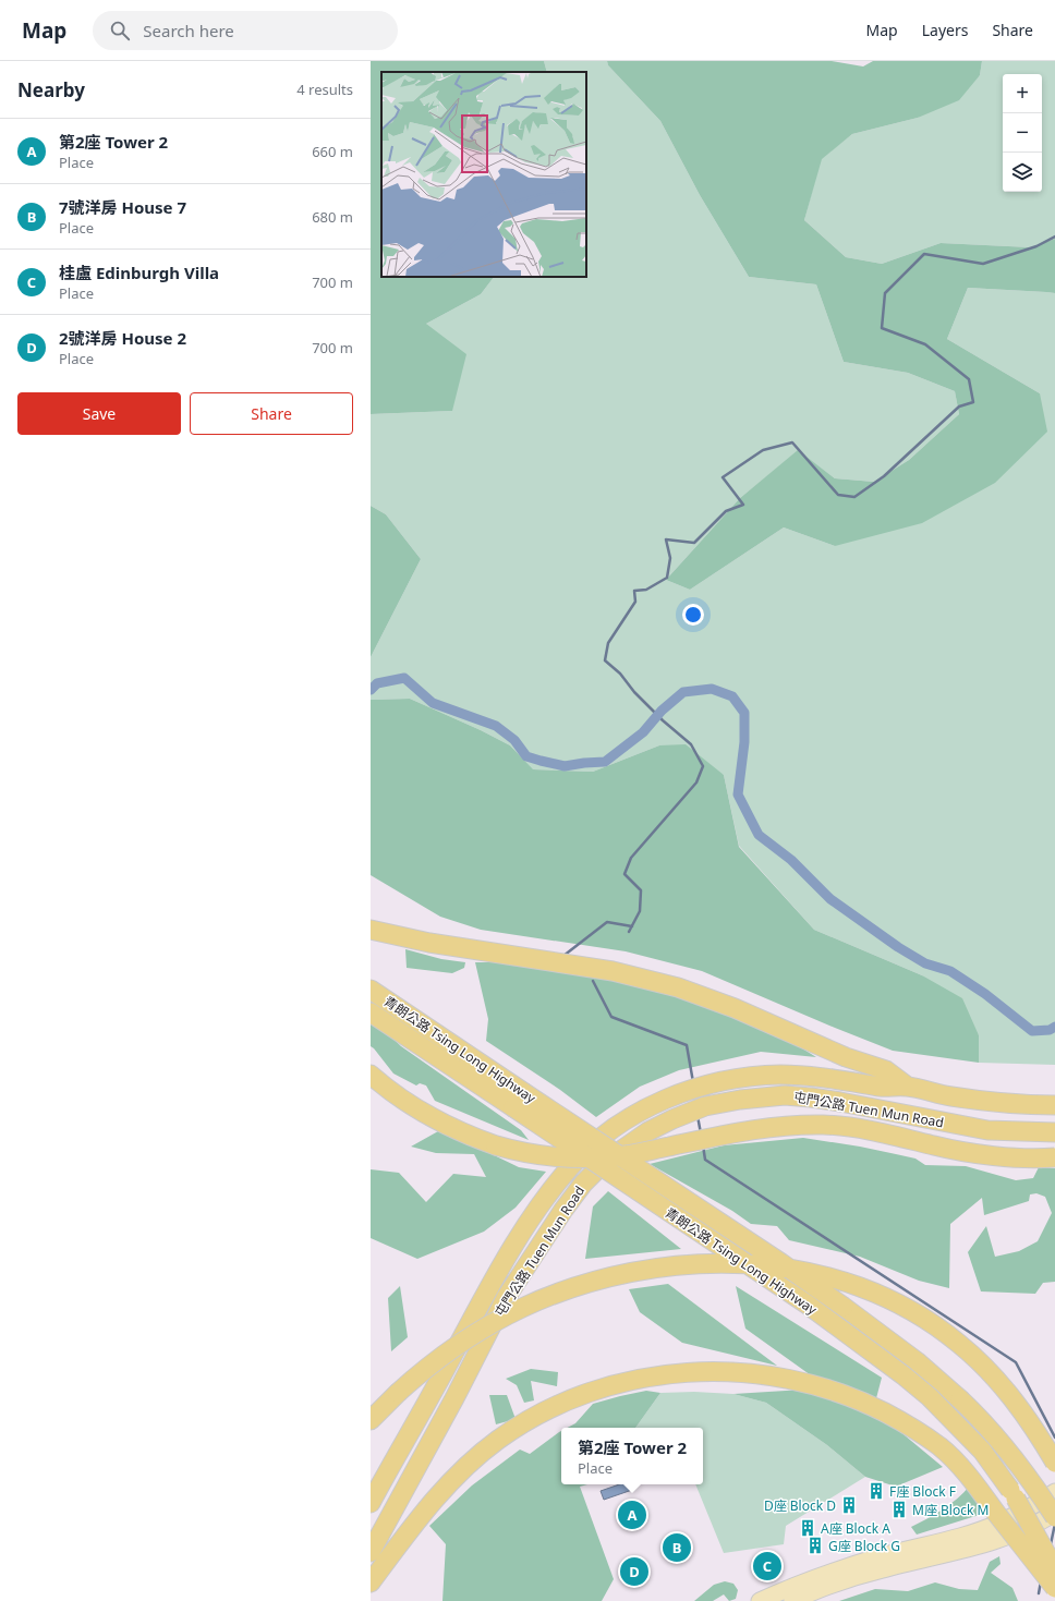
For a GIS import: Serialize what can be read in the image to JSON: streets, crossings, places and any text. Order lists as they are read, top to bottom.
{
  "streets": {
    "highway": ["青朗公路 Tsing Long Highway", "屯門公路 Tuen Mun Road"]
  },
  "places": {
    "building": [
      "F座 Block F",
      "D座 Block D",
      "M座 Block M",
      "A座 Block A",
      "G座 Block G"
    ]
  },
  "page": {
    "header": "Map",
    "search": "Search here",
    "nav": ["Map", "Layers", "Share"],
    "heading": ["Nearby", "4 results"],
    "map_buttons": ["+", "−"],
    "list": [
      {
        "mark": "A",
        "name": "第2座 Tower 2",
        "note": "Place",
        "value": "660 m"
      },
      {
        "mark": "B",
        "name": "7號洋房 House 7",
        "note": "Place",
        "value": "680 m"
      },
      {
        "mark": "C",
        "name": "桂盧 Edinburgh Villa",
        "note": "Place",
        "value": "700 m"
      },
      {
        "mark": "D",
        "name": "2號洋房 House 2",
        "note": "Place",
        "value": "700 m"
      }
    ],
    "buttons": ["Save", "Share"],
    "popup": ["第2座 Tower 2", "Place"],
    "pins": [
      "A",
      "B",
      "C",
      "D"
    ]
  }
}
